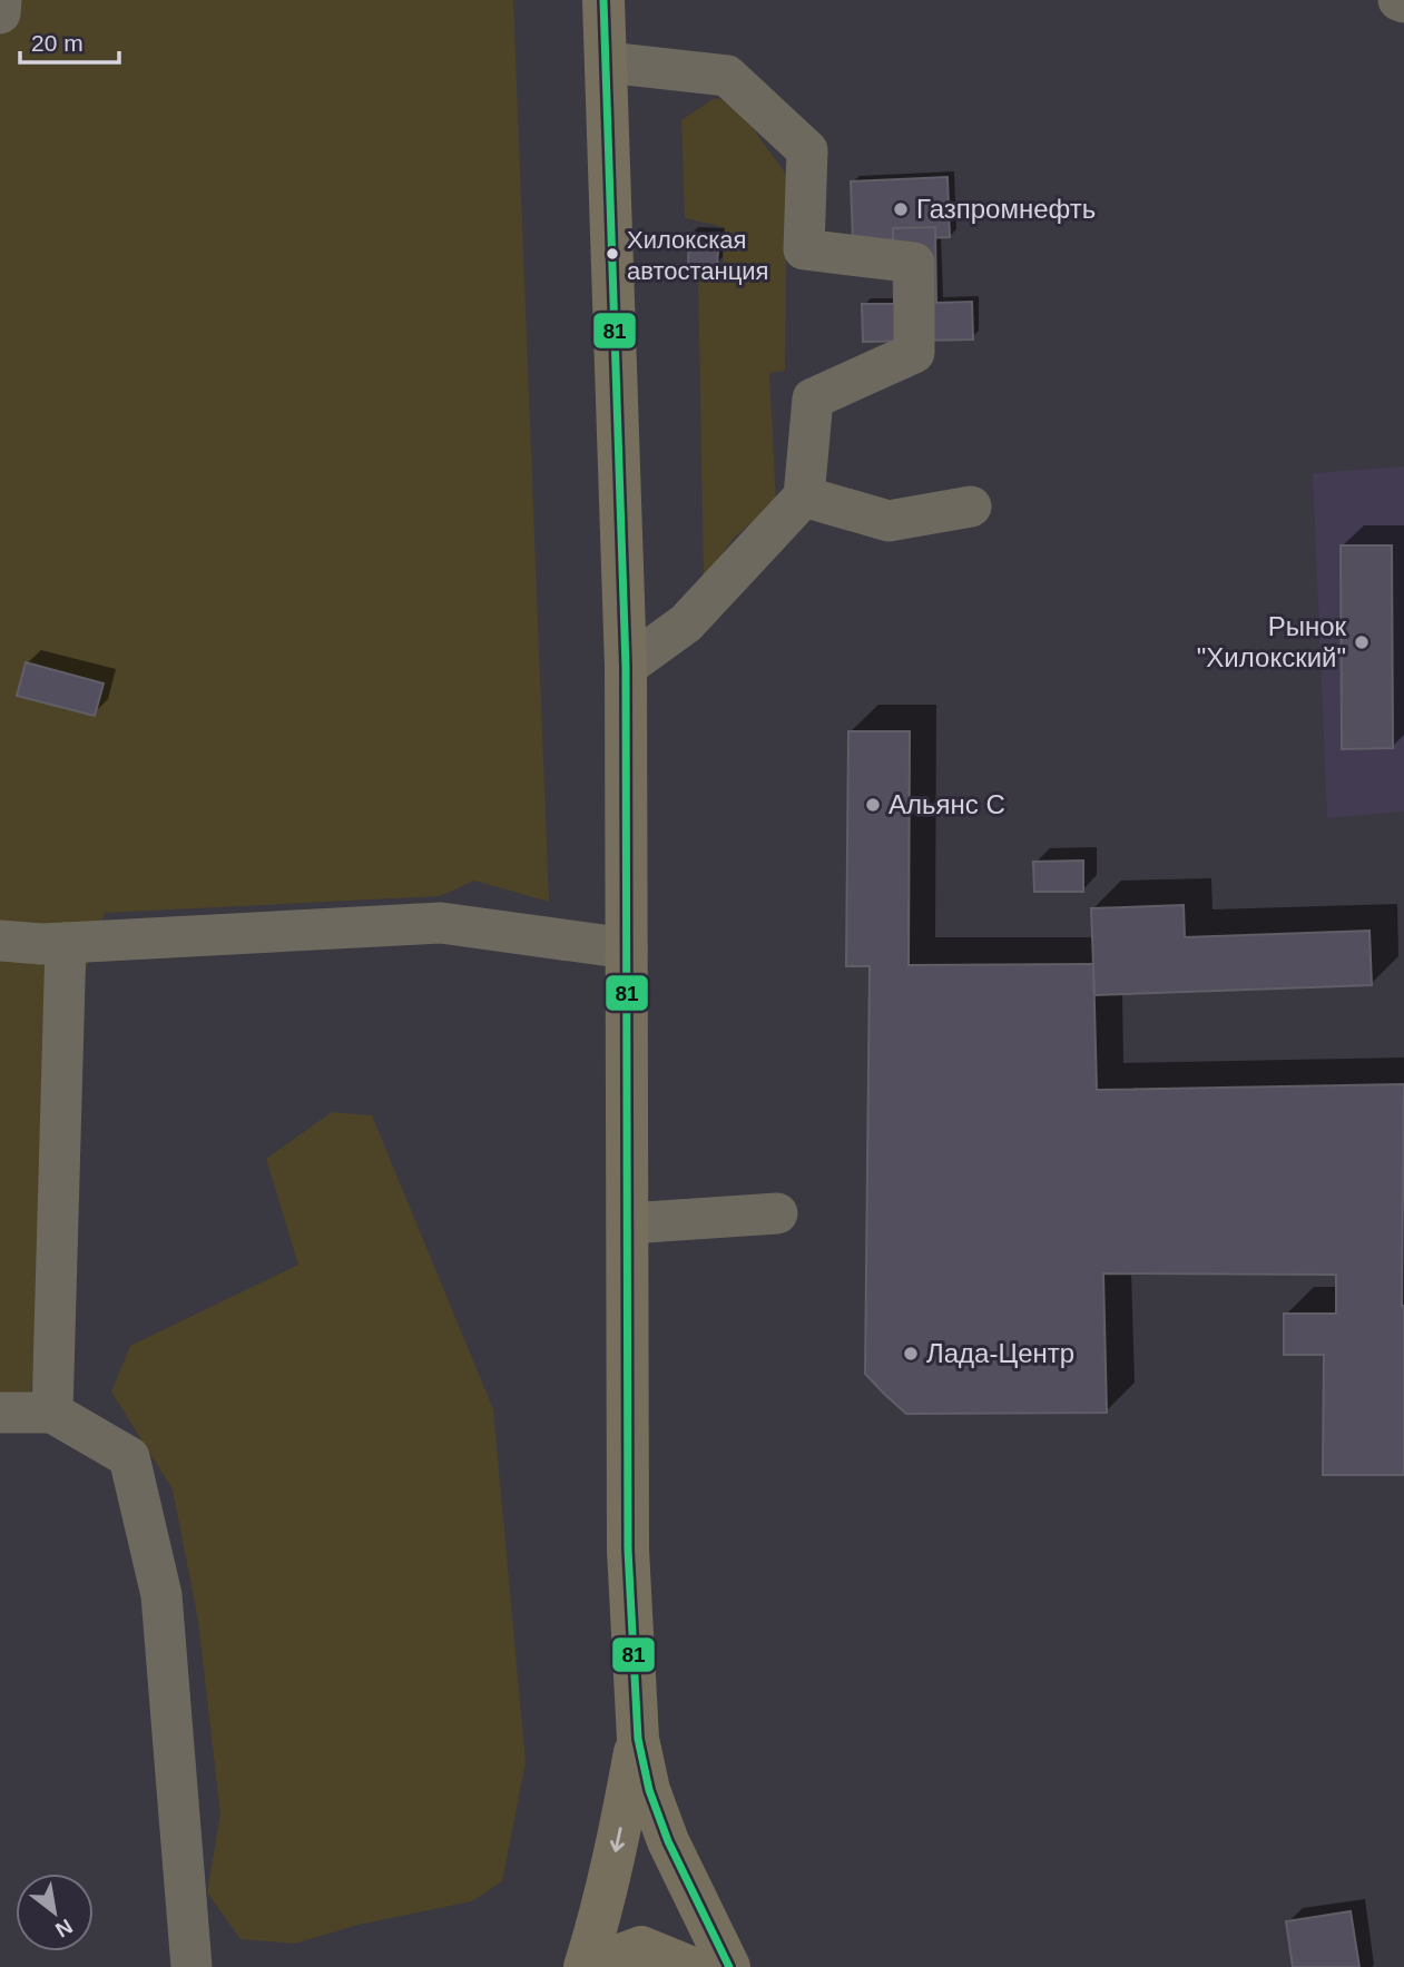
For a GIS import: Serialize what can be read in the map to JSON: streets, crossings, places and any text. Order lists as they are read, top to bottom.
{
  "places": [
    "Газпромнефть",
    "Хилокская автостанция",
    "Рынок \"Хилокский\"",
    "Альянс С",
    "Лада-Центр"
  ],
  "lines": ["transit line 81"],
  "scale_bar": "20 m",
  "north": "bottom right"
}
